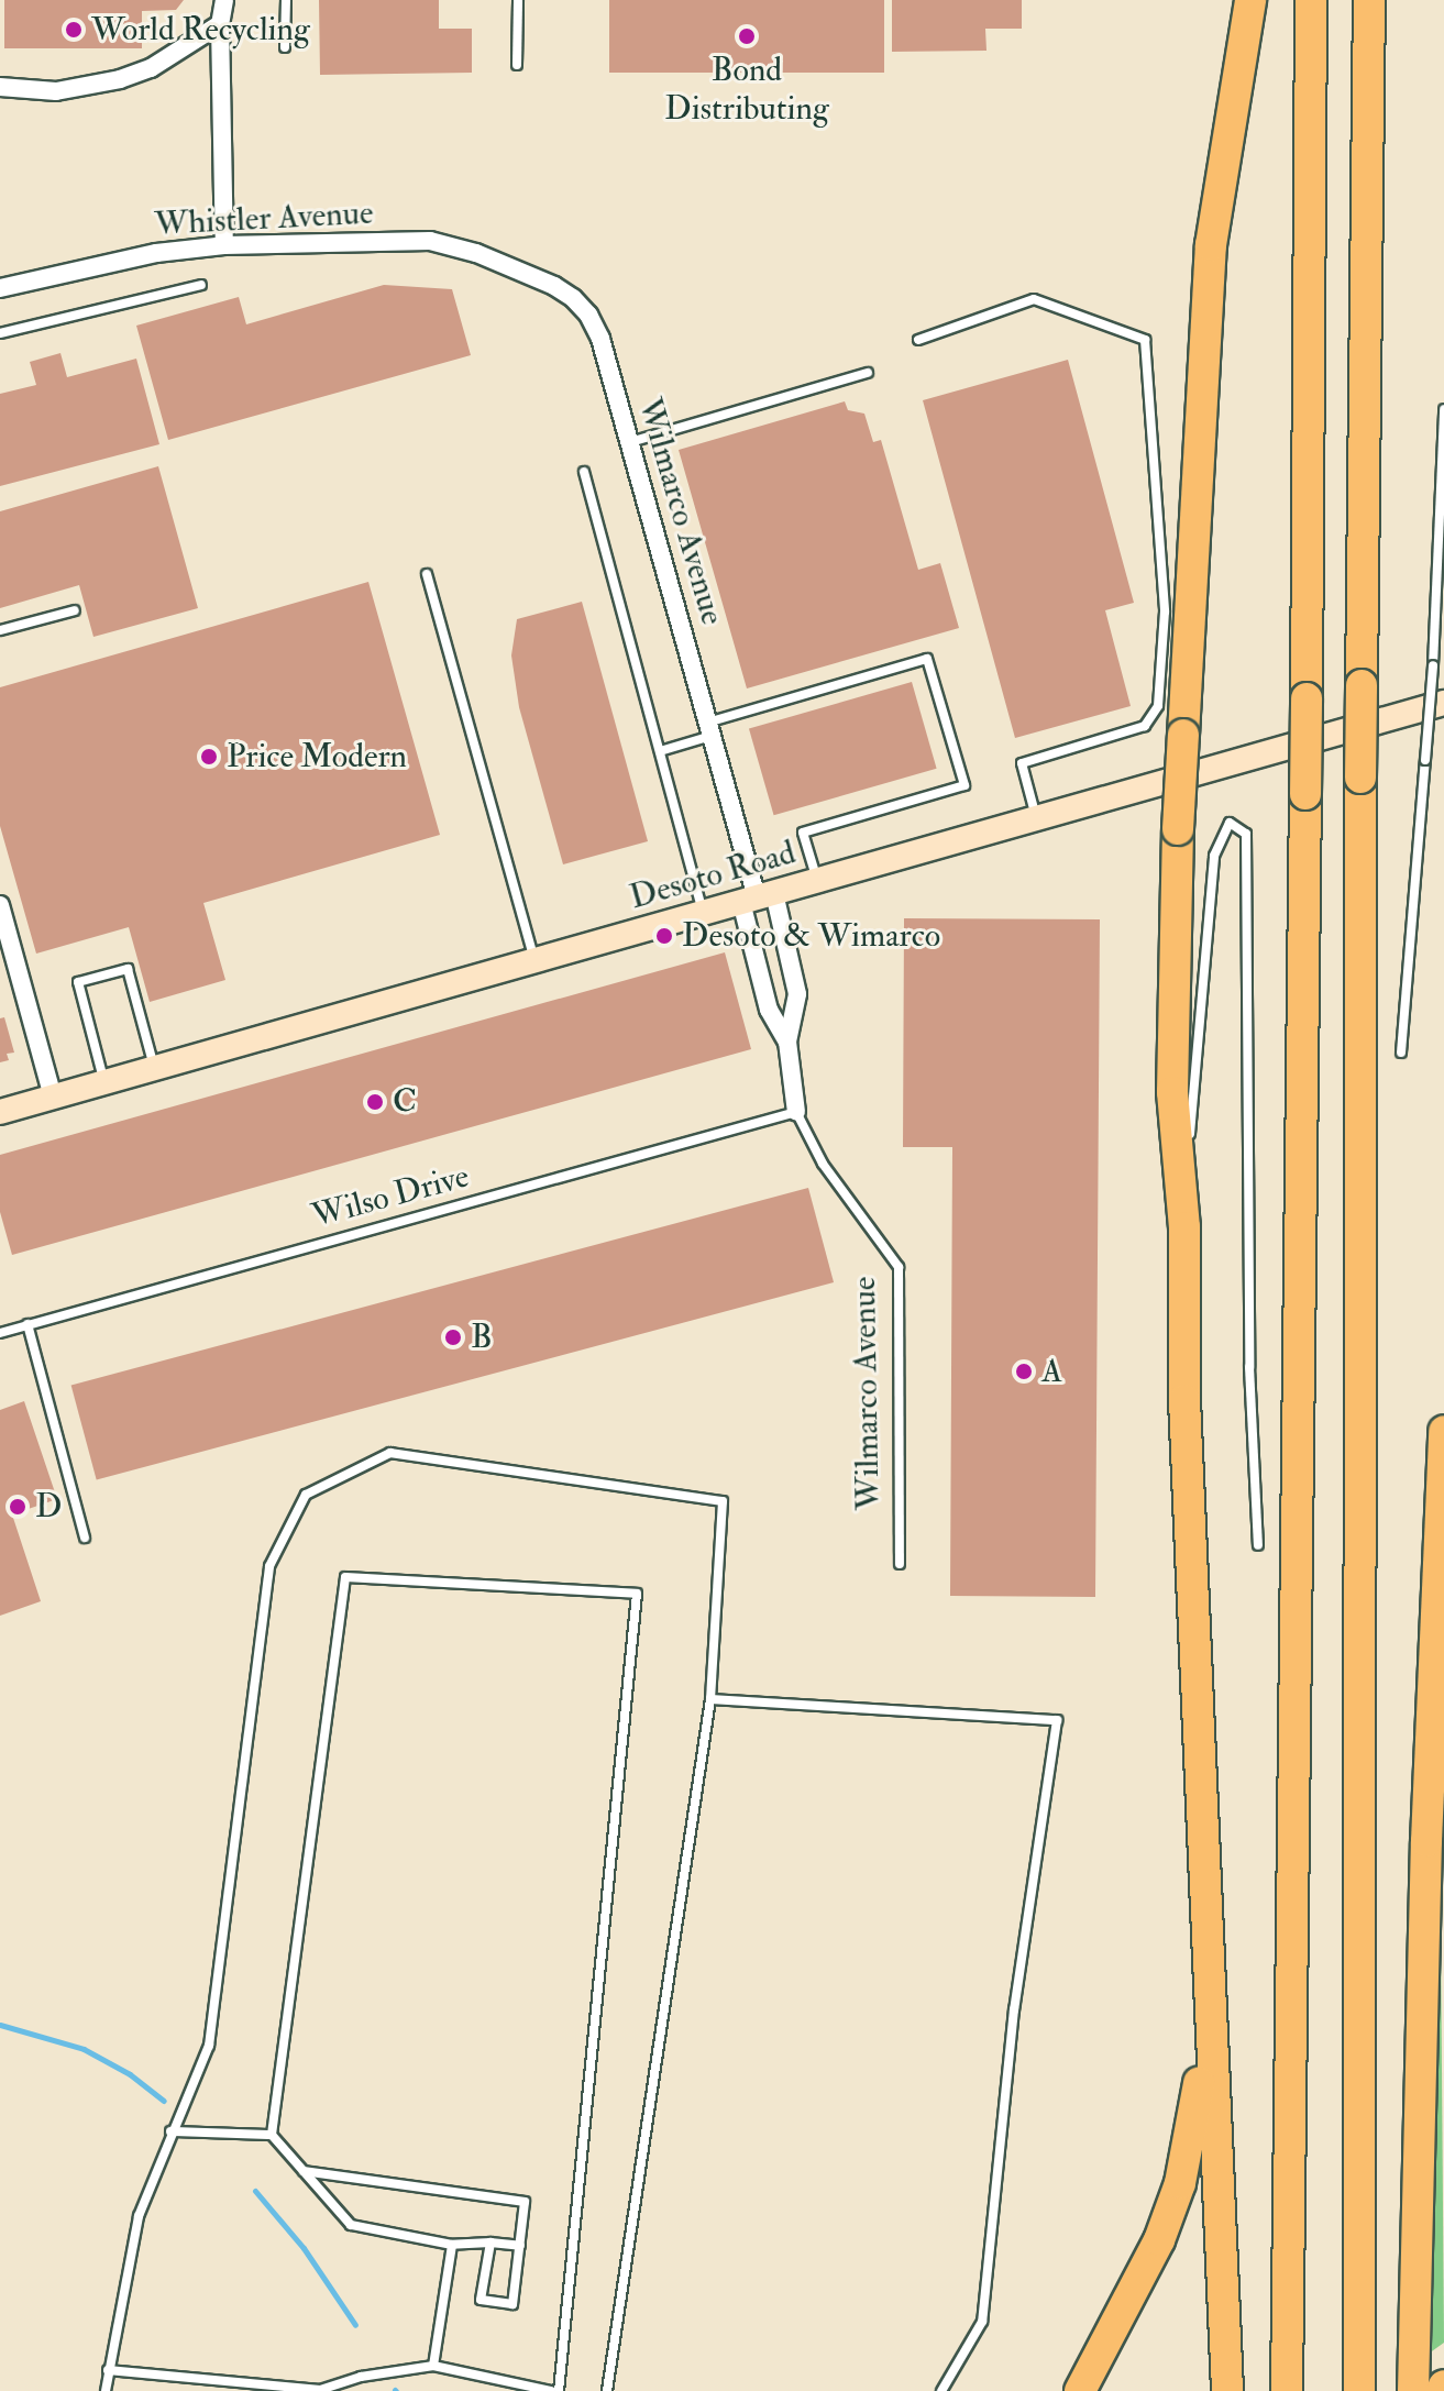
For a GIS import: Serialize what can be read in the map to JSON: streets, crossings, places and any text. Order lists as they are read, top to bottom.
{
  "streets": {
    "street": ["Whistler Avenue", "Wilmarco Avenue", "Desoto Road"],
    "lane": ["Wilso Drive"]
  },
  "crossings": [
    ["Whistler Avenue", "Wilmarco Avenue"],
    ["Wilmarco Avenue", "Desoto Road"],
    ["Wilmarco Avenue", "Wilso Drive"]
  ],
  "places": [
    "World Recycling",
    "Bond Distributing",
    "Price Modern",
    "Desoto & Wimarco",
    "C",
    "B",
    "A",
    "D"
  ]
}
